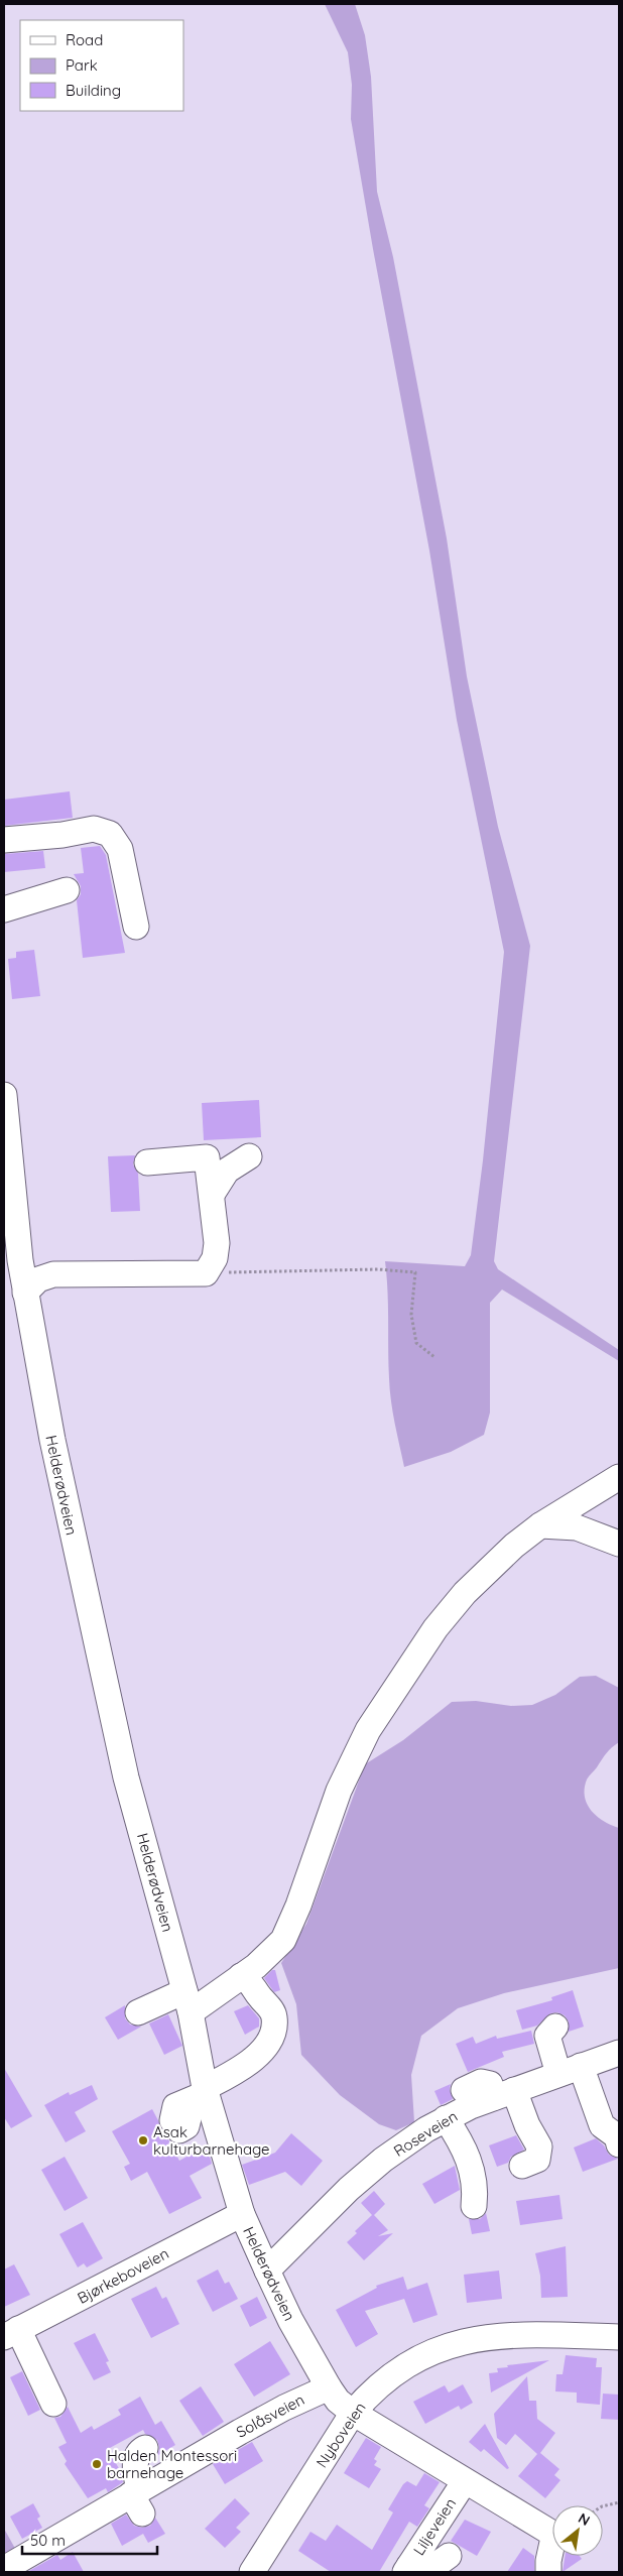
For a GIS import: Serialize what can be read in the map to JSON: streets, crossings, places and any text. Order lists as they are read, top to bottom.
{
  "streets": {
    "street": [
      "Helderødveien",
      "Roseveien",
      "Bjørkeboveien",
      "Solåsveien",
      "Nyboveien",
      "Liljeveien"
    ]
  },
  "crossings": [
    ["Helderødveien", "Roseveien"],
    ["Helderødveien", "Bjørkeboveien"],
    ["Helderødveien", "Solåsveien"],
    ["Helderødveien", "Nyboveien"],
    ["Helderødveien", "Liljeveien"]
  ],
  "places": ["Asak kulturbarnehage", "Halden Montessori barnehage"],
  "legend": ["Road", "Park", "Building"],
  "scale_bar": "50 m",
  "north": "top right"
}
